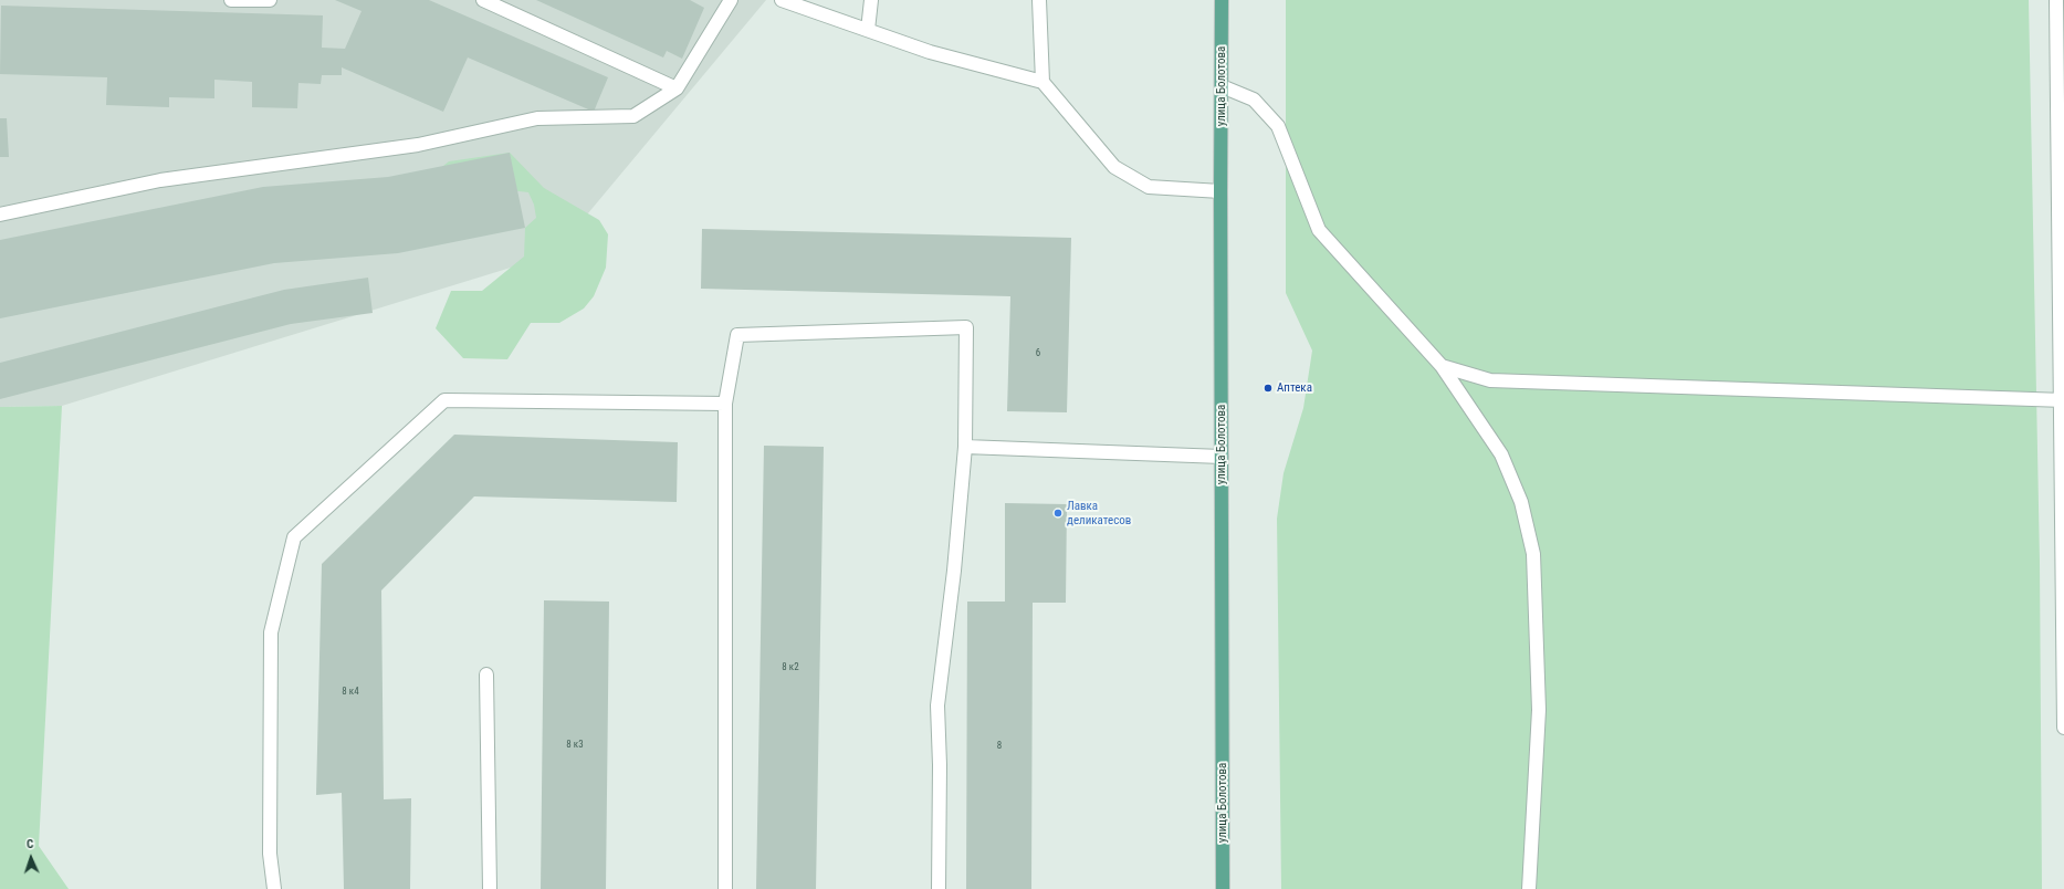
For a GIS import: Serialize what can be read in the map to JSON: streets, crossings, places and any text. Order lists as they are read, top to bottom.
{
  "streets": {
    "main road": ["улица Болотова"]
  },
  "places": ["Аптека", "Лавка деликатесов"],
  "house_numbers": [
    "6",
    "8 к2",
    "8 к4",
    "8 к3",
    "8"
  ],
  "north": "top"
}
